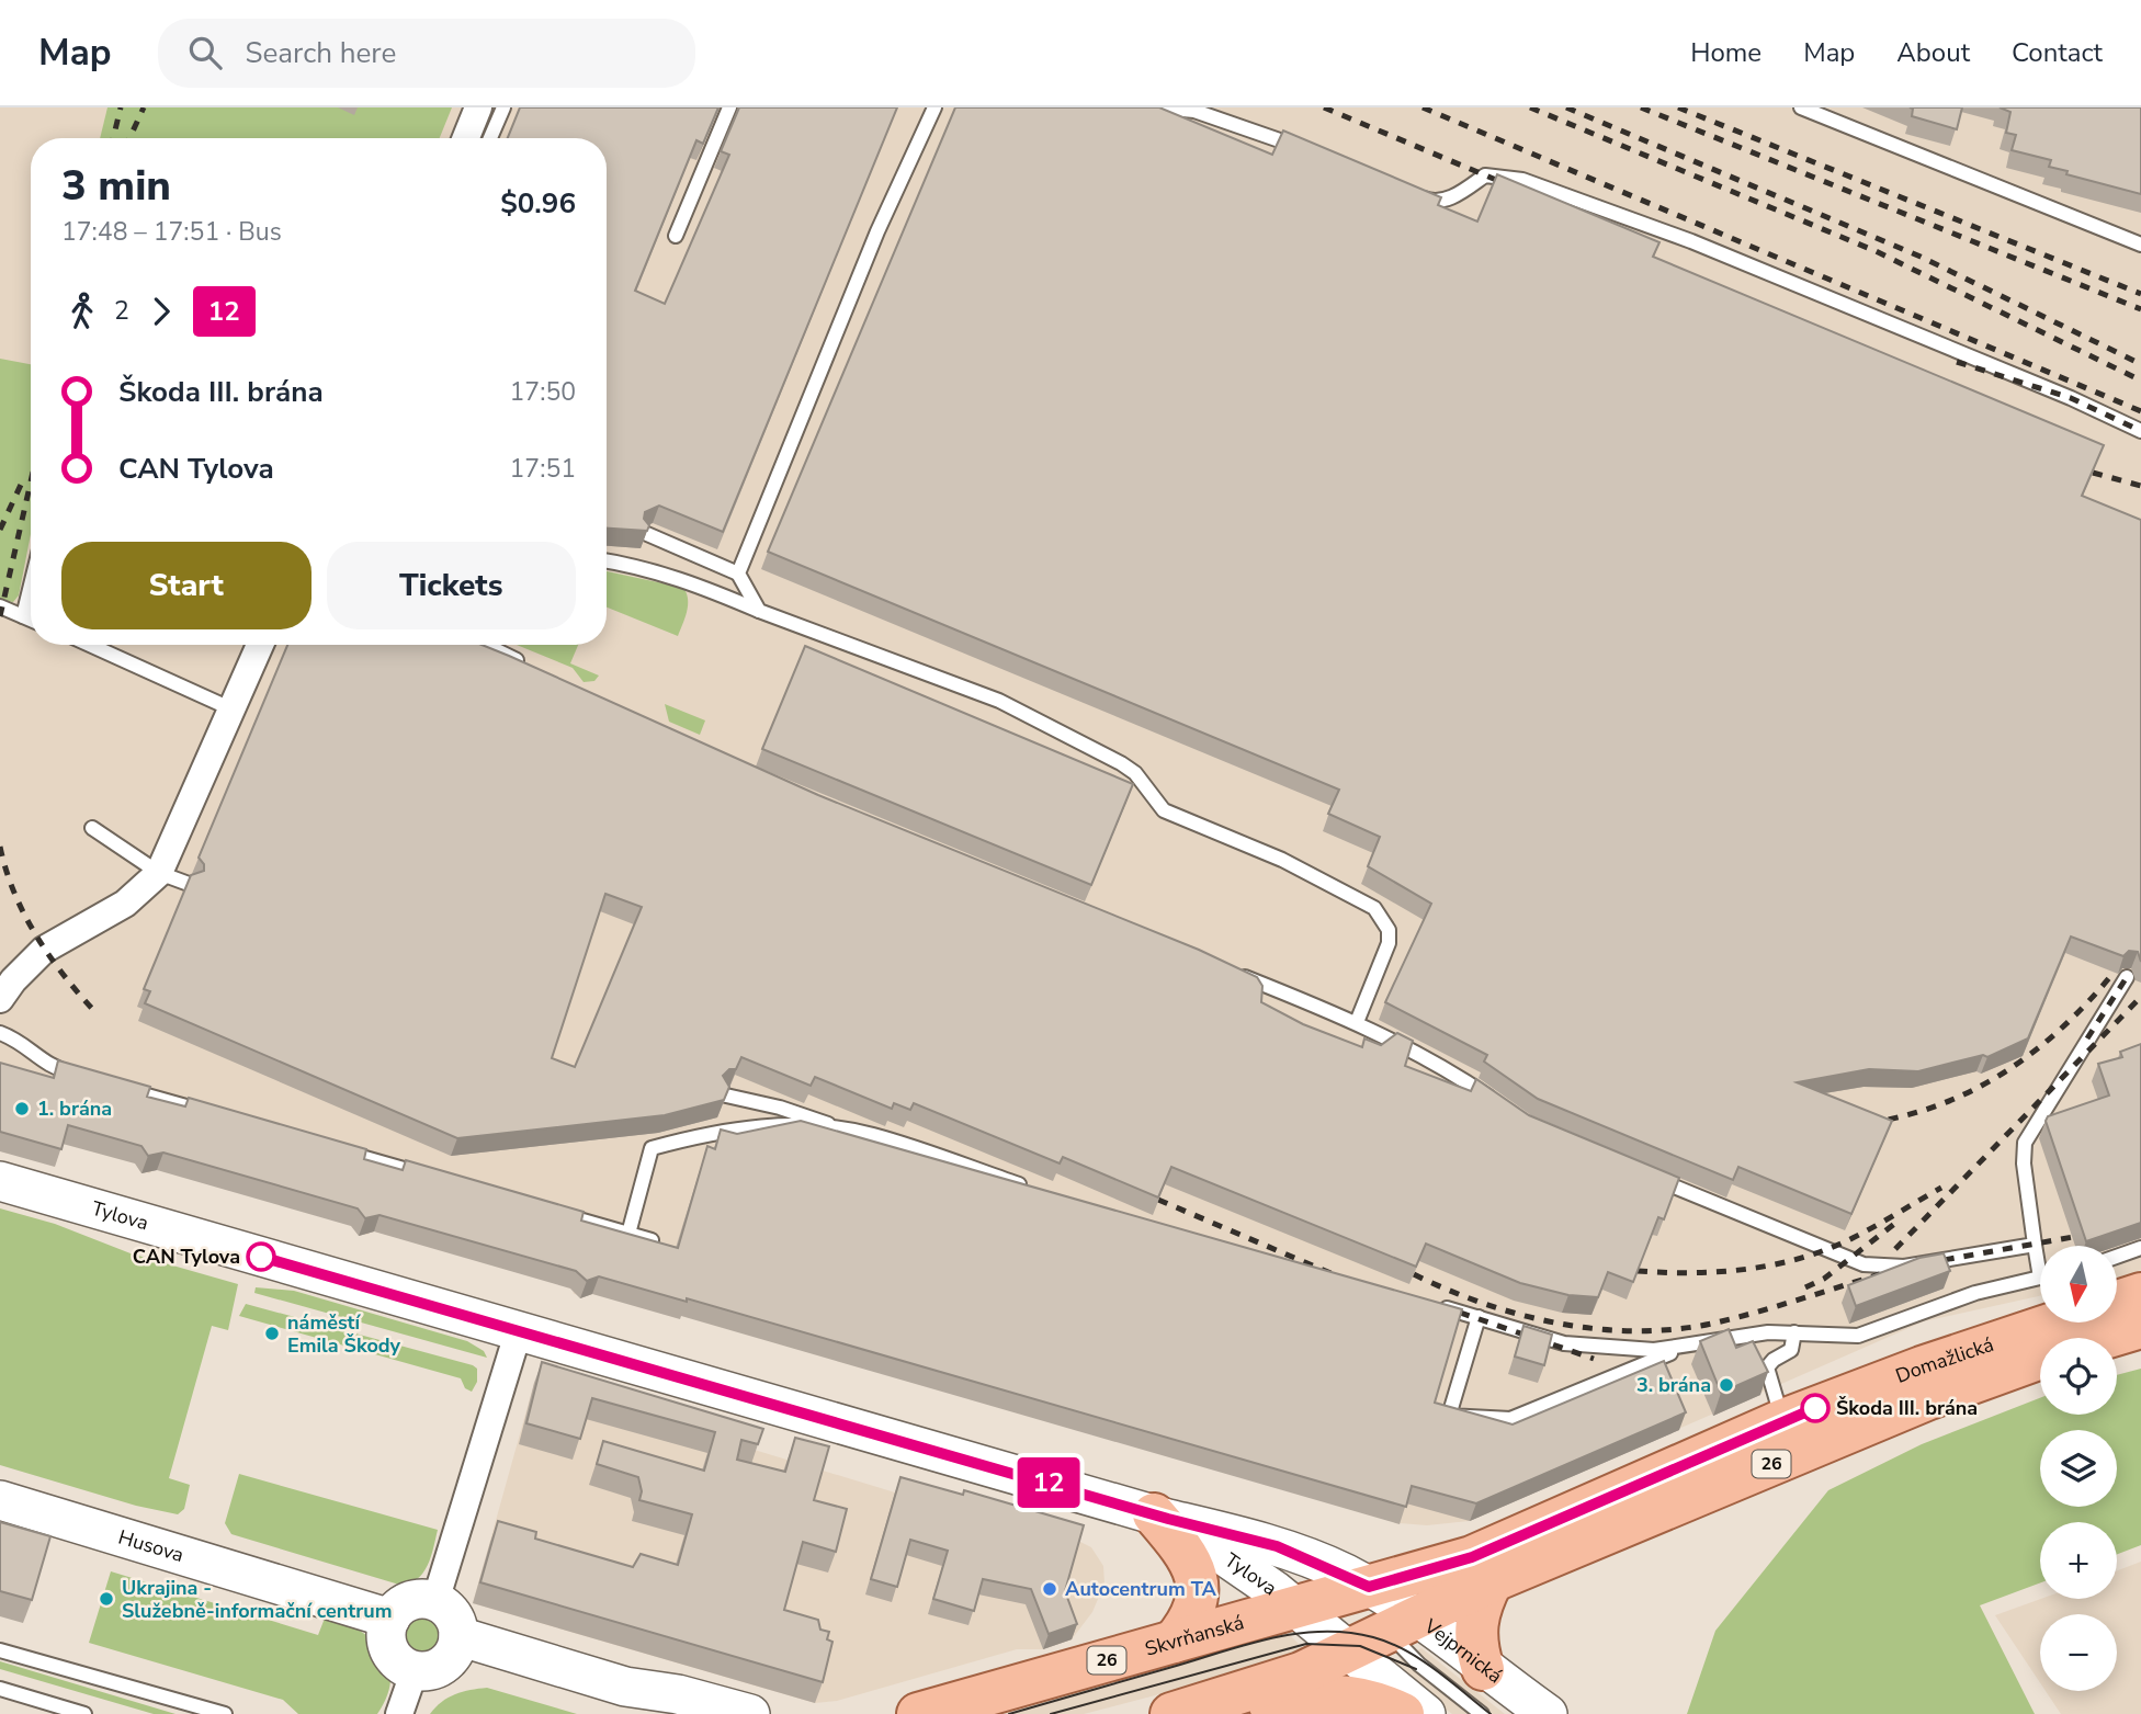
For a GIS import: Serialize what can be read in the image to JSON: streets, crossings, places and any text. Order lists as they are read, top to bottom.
{
  "streets": {
    "main road": ["Domažlická", "26", "Skvrňanská"],
    "street": ["Tylova", "Husova", "Vejprnická"]
  },
  "crossings": [
    ["Tylova", "Domažlická"],
    ["Tylova", "26"],
    ["Tylova", "Skvrňanská"],
    ["Tylova", "Vejprnická"],
    ["Domažlická", "26"],
    ["Domažlická", "Vejprnická"],
    ["26", "Skvrňanská"],
    ["26", "Vejprnická"]
  ],
  "places": [
    "1. brána",
    "CAN Tylova",
    "náměstí Emila Škody",
    "3. brána",
    "Škoda III. brána",
    "Autocentrum TA",
    "Ukrajina - Služebně-informační centrum"
  ],
  "lines": ["bus line 12"],
  "north": "bottom",
  "page": {
    "header": "Map",
    "search": "Search here",
    "nav": [
      "Home",
      "Map",
      "About",
      "Contact"
    ],
    "on_map": "12",
    "heading": ["3 min", "17:48 – 17:51 · Bus", "$0.96"],
    "legs": ["2", "12"],
    "list": [
      {
        "name": "Škoda III. brána",
        "value": "17:50"
      },
      {
        "name": "CAN Tylova",
        "value": "17:51"
      }
    ],
    "buttons": ["Start", "Tickets"],
    "map_buttons": ["+", "−"]
  }
}
